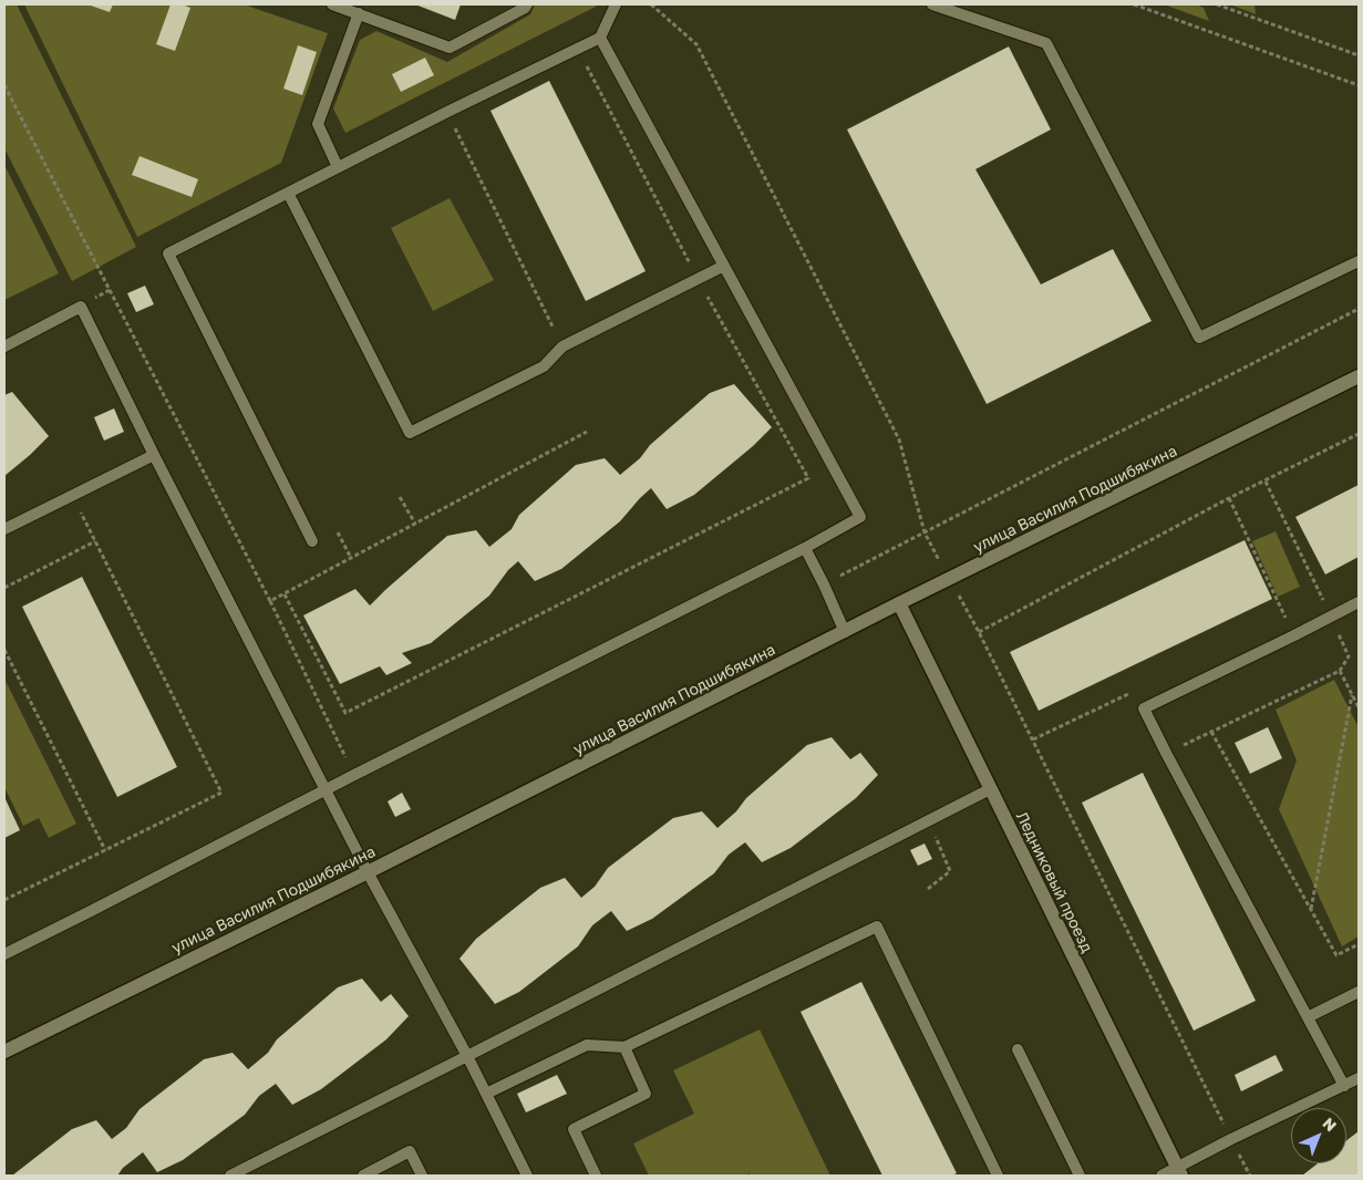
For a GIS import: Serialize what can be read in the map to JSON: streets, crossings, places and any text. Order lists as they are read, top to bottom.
{
  "streets": {
    "street": ["улица Василия Подшибякина", "Ледниковый проезд"]
  },
  "crossings": [
    ["улица Василия Подшибякина", "Ледниковый проезд"]
  ],
  "north": "top right"
}
